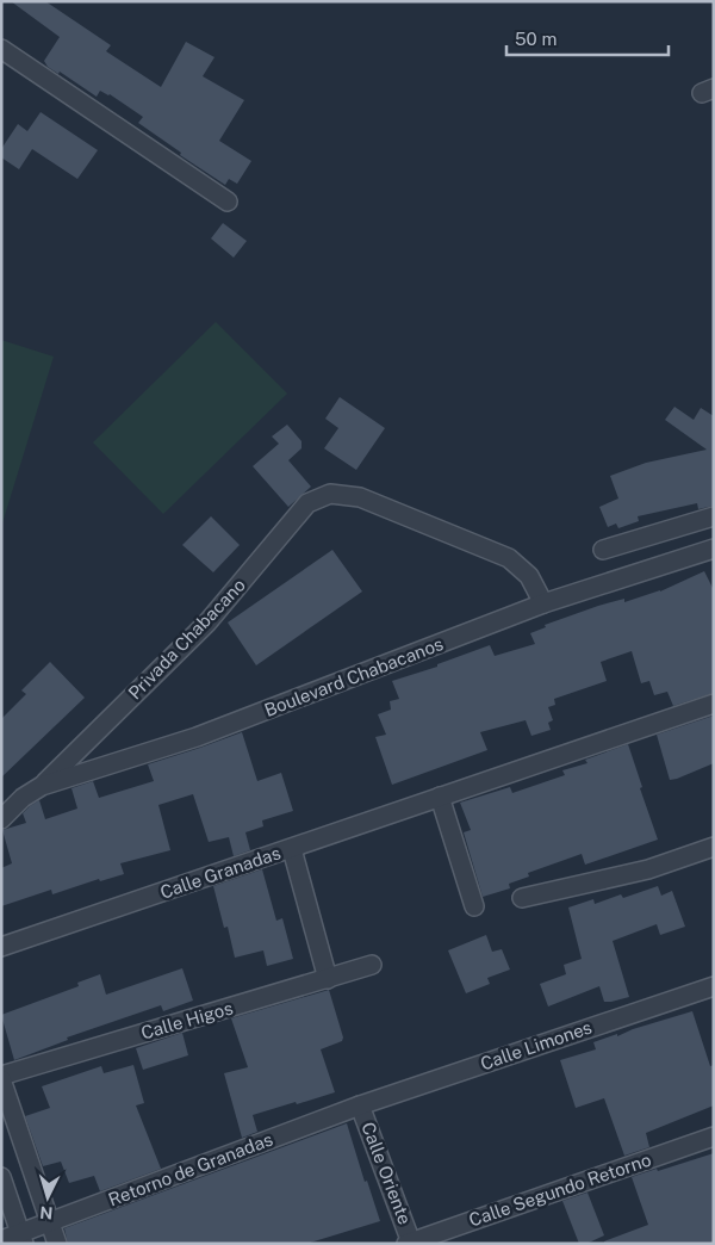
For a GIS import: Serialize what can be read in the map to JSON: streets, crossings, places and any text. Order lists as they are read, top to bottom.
{
  "streets": {
    "street": [
      "Privada Chabacano",
      "Boulevard Chabacanos",
      "Calle Granadas",
      "Calle Higos",
      "Calle Limones",
      "Retorno de Granadas",
      "Calle Oriente",
      "Calle Segundo Retorno"
    ]
  },
  "crossings": [
    ["Privada Chabacano", "Boulevard Chabacanos"],
    ["Calle Limones", "Retorno de Granadas"],
    ["Calle Limones", "Calle Oriente"],
    ["Retorno de Granadas", "Calle Oriente"],
    ["Calle Oriente", "Calle Segundo Retorno"]
  ],
  "scale_bar": "50 m",
  "north": "bottom"
}
